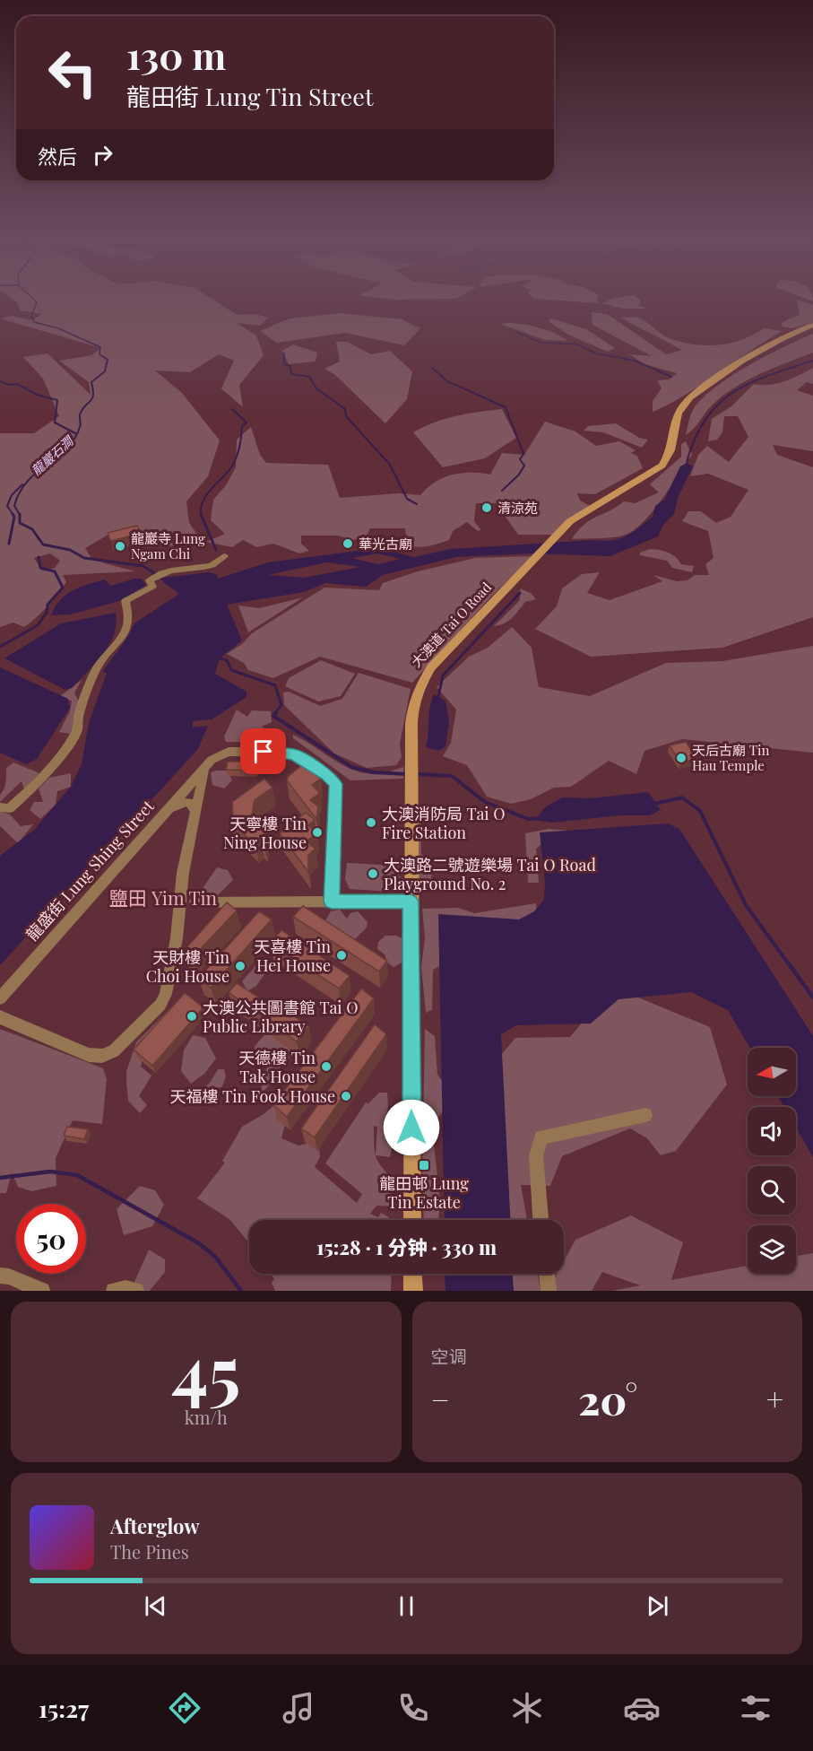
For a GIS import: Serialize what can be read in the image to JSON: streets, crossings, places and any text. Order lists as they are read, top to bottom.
{
  "streets": {
    "main road": ["大澳道 Tai O Road"],
    "street": ["龍盛街 Lung Shing Street"]
  },
  "districts": ["鹽田 Yim Tin"],
  "water": ["龍巖石澗"],
  "places": {
    "other": [
      "清涼苑",
      "華光古廟",
      "龍巖寺 Lung Ngam Chi",
      "天后古廟 Tin Hau Temple",
      "大澳消防局 Tai O Fire Station",
      "天寧樓 Tin Ning House",
      "大澳路二號遊樂場 Tai O Road Playground No. 2",
      "天喜樓 Tin Hei House",
      "天財樓 Tin Choi House",
      "大澳公共圖書館 Tai O Public Library",
      "天德樓 Tin Tak House",
      "天福樓 Tin Fook House"
    ],
    "transit": ["龍田邨 Lung Tin Estate"]
  },
  "north": "left",
  "page": {
    "turn": ["130 m", "龍田街 Lung Tin Street"],
    "then": "然后",
    "limit": "50",
    "trip": "15:28 · 1 分钟 · 330 m",
    "tile": [
      ["45", "km/h"],
      "空调"
    ],
    "heat": ["−", "20°", "+"],
    "song": ["Afterglow", "The Pines"],
    "tabs": "15:27"
  }
}
